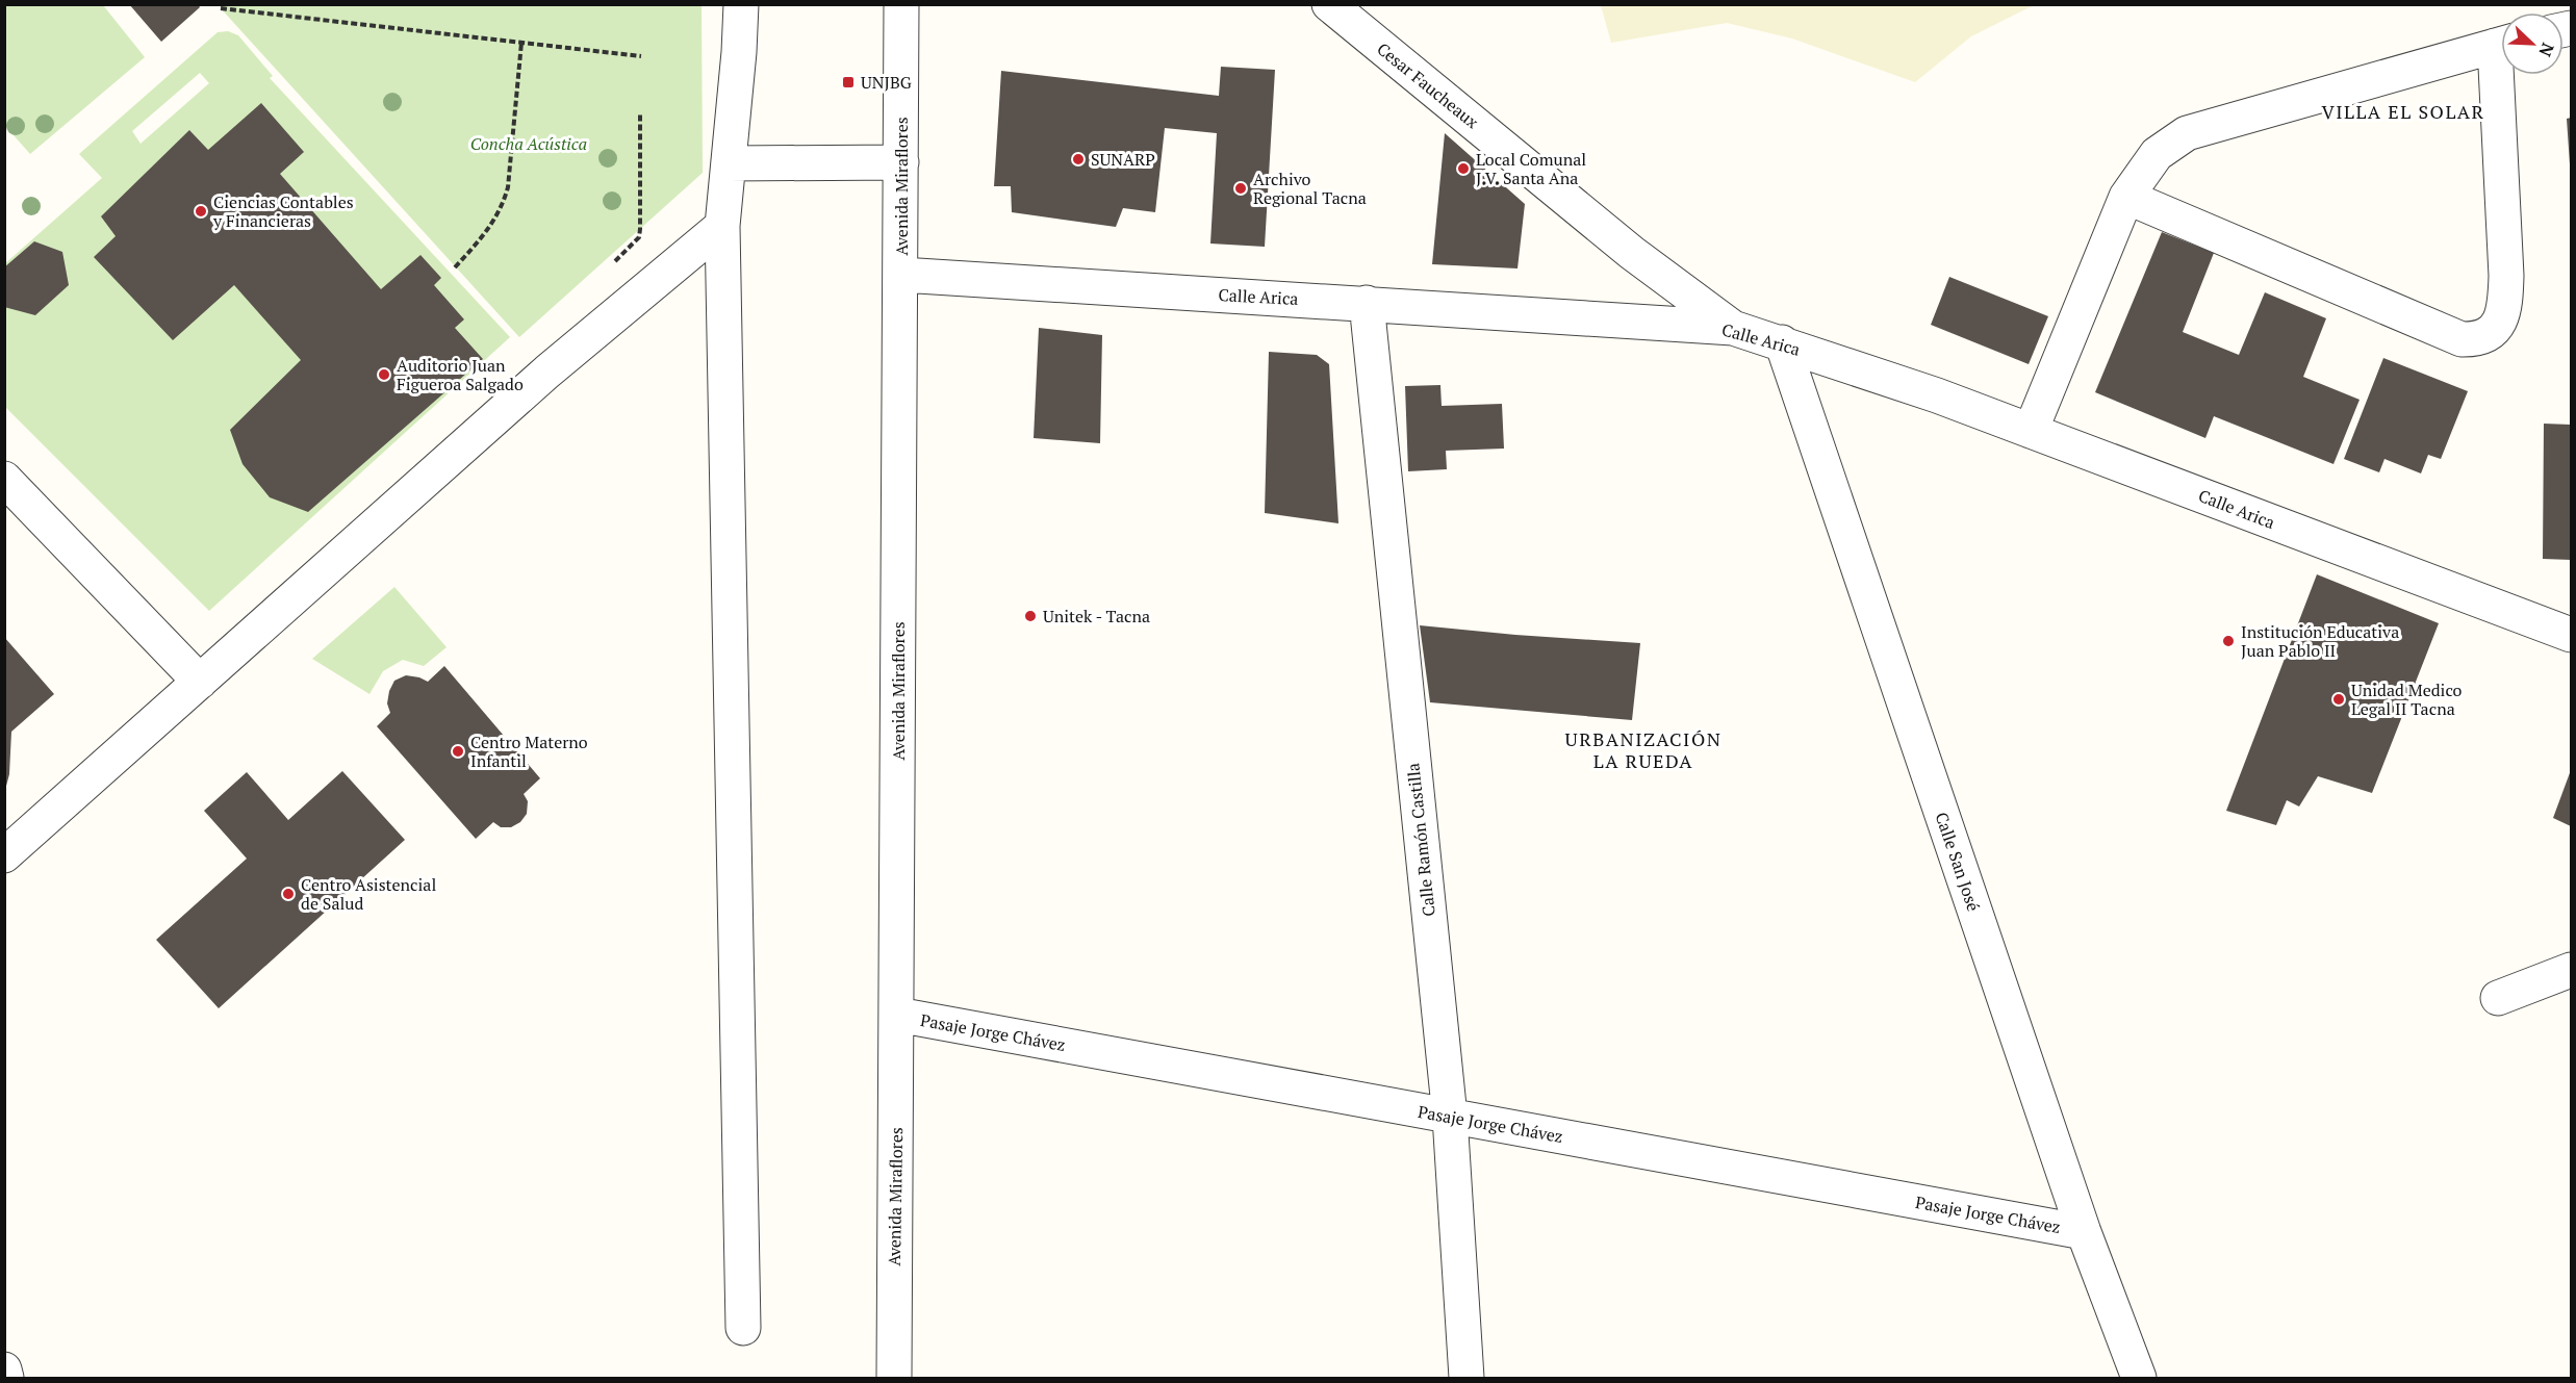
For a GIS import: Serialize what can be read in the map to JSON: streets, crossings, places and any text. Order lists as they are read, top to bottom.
{
  "streets": {
    "street": [
      "Cesar Faucheaux",
      "Avenida Miraflores",
      "Calle Arica",
      "Calle Ramón Castilla",
      "Calle San José",
      "Pasaje Jorge Chávez"
    ]
  },
  "crossings": [
    ["Cesar Faucheaux", "Calle Arica"],
    ["Avenida Miraflores", "Calle Arica"],
    ["Avenida Miraflores", "Pasaje Jorge Chávez"],
    ["Calle Arica", "Calle Ramón Castilla"],
    ["Calle Arica", "Calle San José"],
    ["Calle Ramón Castilla", "Pasaje Jorge Chávez"],
    ["Calle San José", "Pasaje Jorge Chávez"]
  ],
  "districts": ["VILLA EL SOLAR", "URBANIZACIÓN LA RUEDA"],
  "parks": ["Concha Acústica"],
  "places": {
    "transit": ["UNJBG"],
    "other": [
      "SUNARP",
      "Local Comunal J.V. Santa Ana",
      "Archivo Regional Tacna",
      "Ciencias Contables y Financieras",
      "Auditorio Juan Figueroa Salgado",
      "Unitek - Tacna",
      "Institución Educativa Juan Pablo II",
      "Unidad Medico Legal II Tacna",
      "Centro Materno Infantil",
      "Centro Asistencial de Salud"
    ]
  },
  "north": "bottom right"
}
